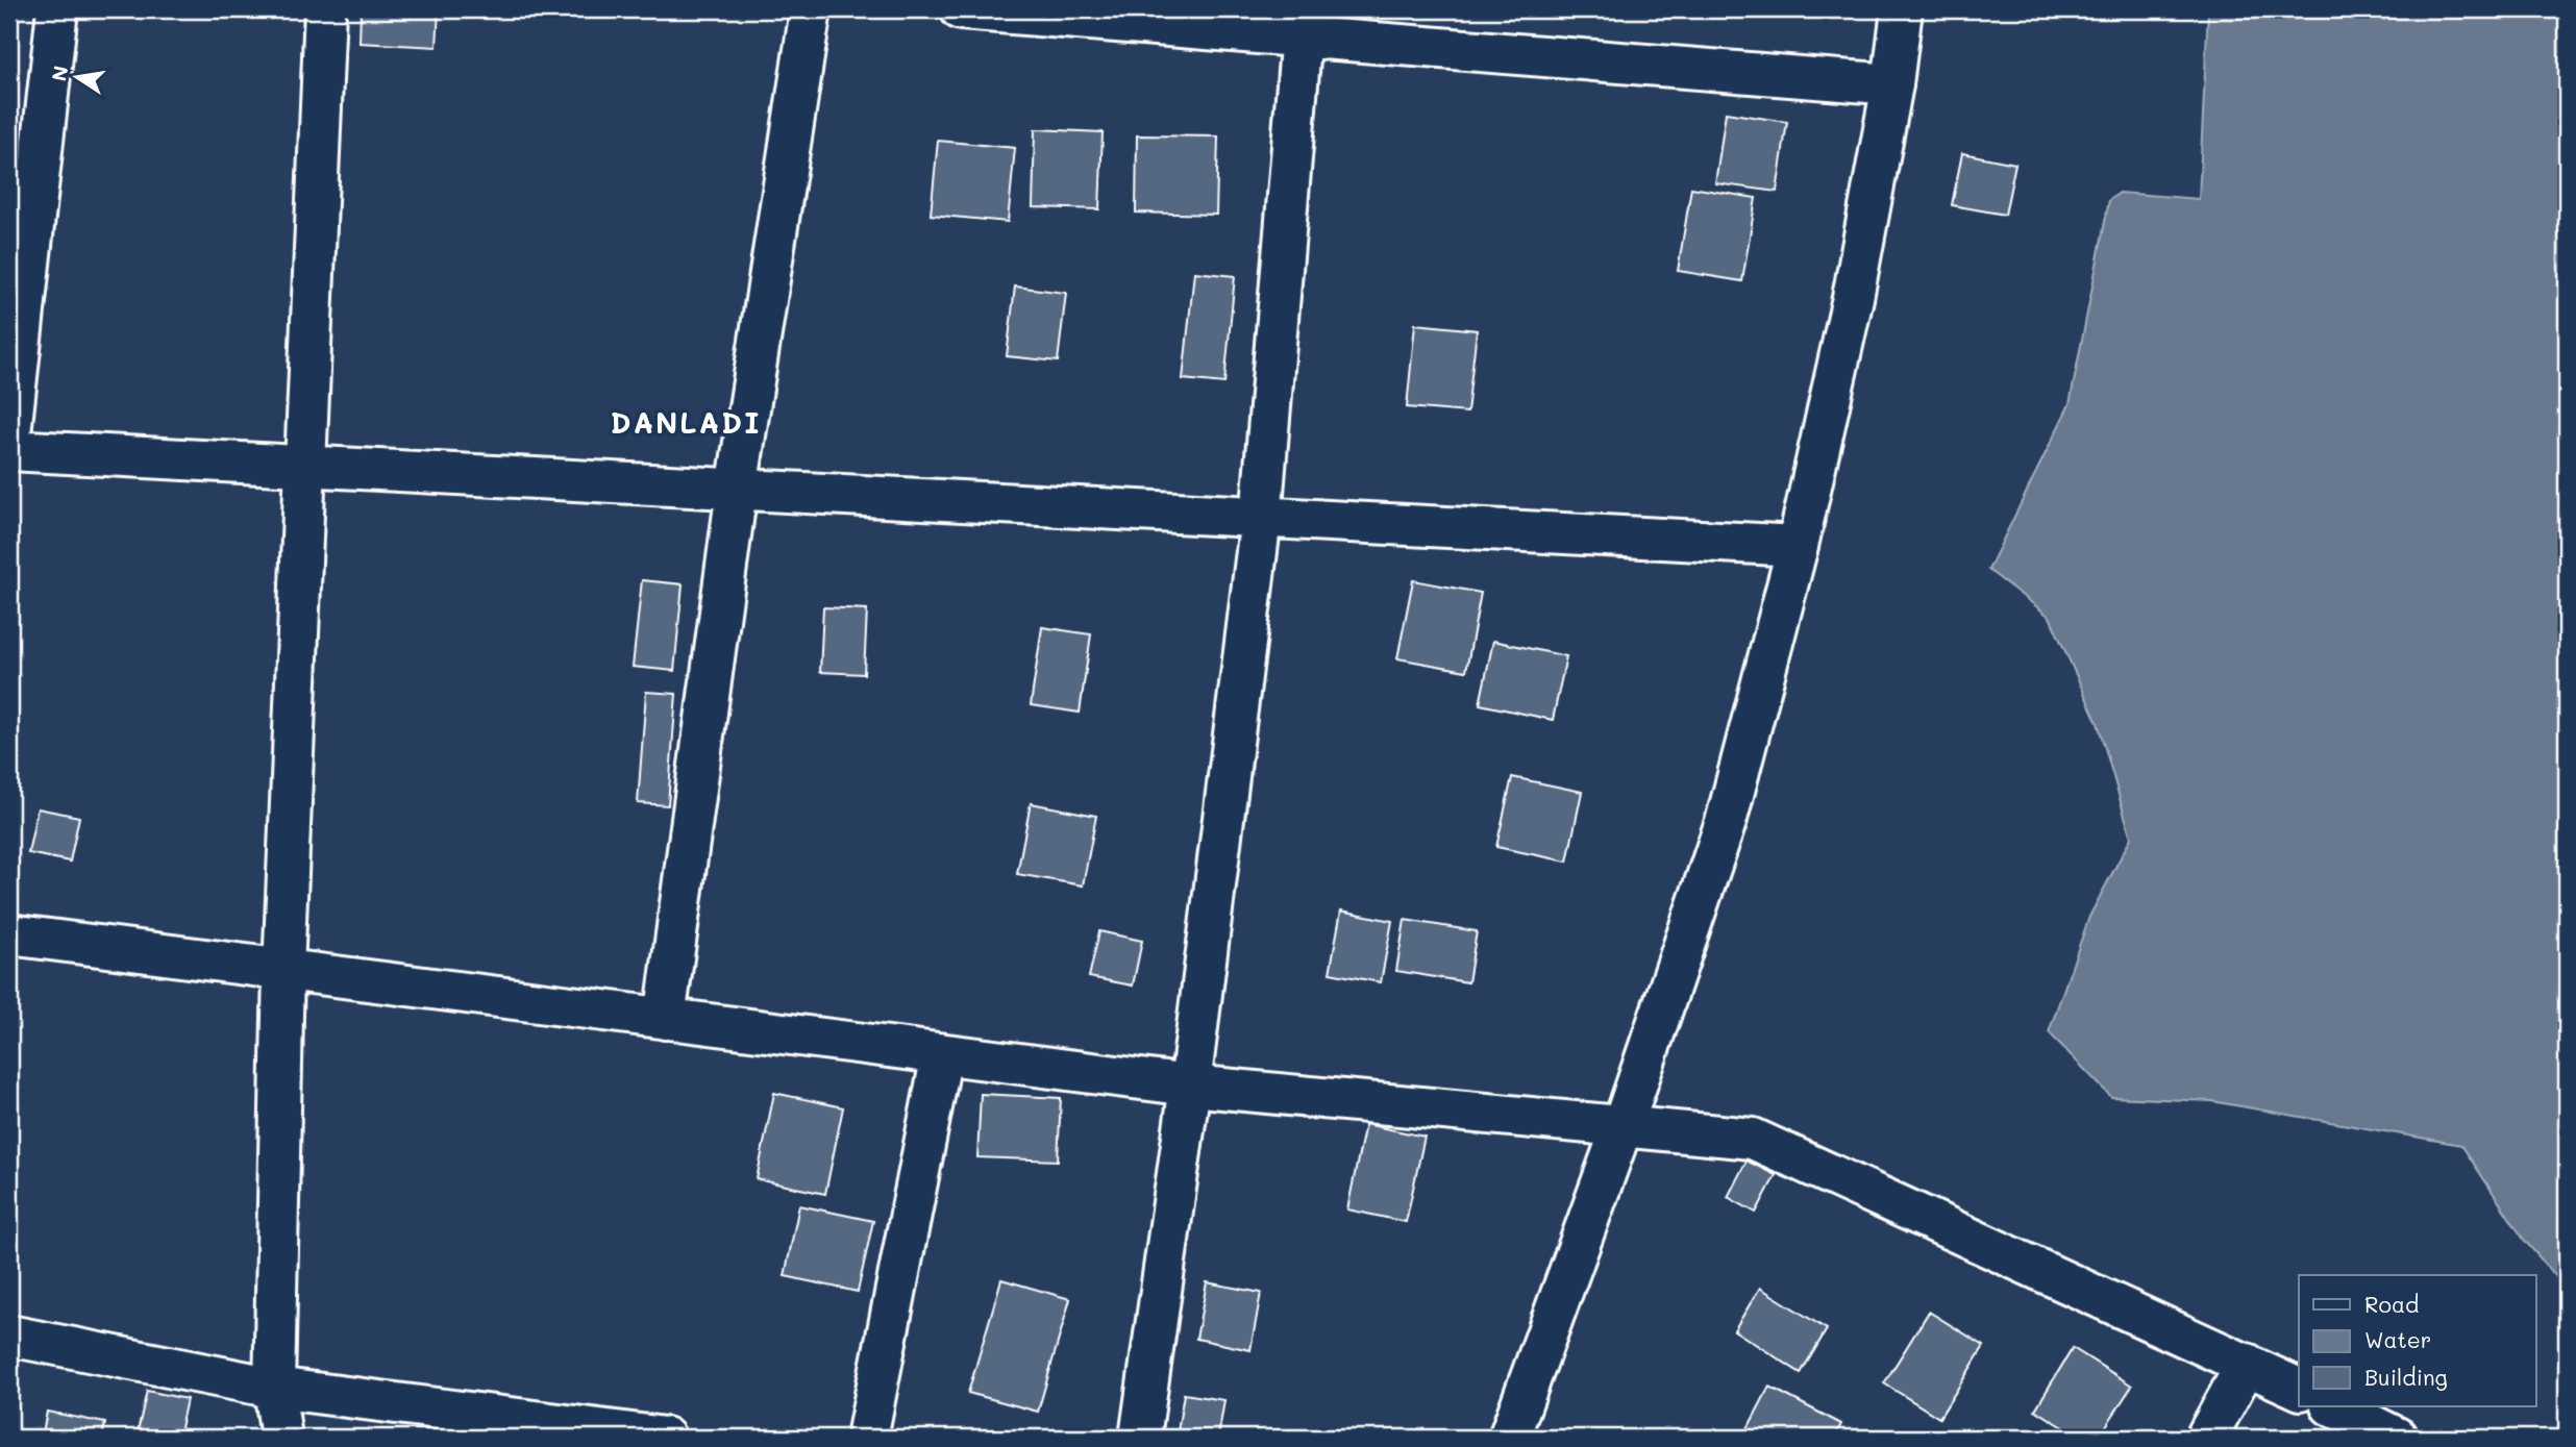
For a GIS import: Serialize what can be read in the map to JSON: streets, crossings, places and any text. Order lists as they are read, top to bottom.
{
  "districts": ["DANLADI"],
  "legend": ["Road", "Water", "Building"],
  "north": "left"
}
